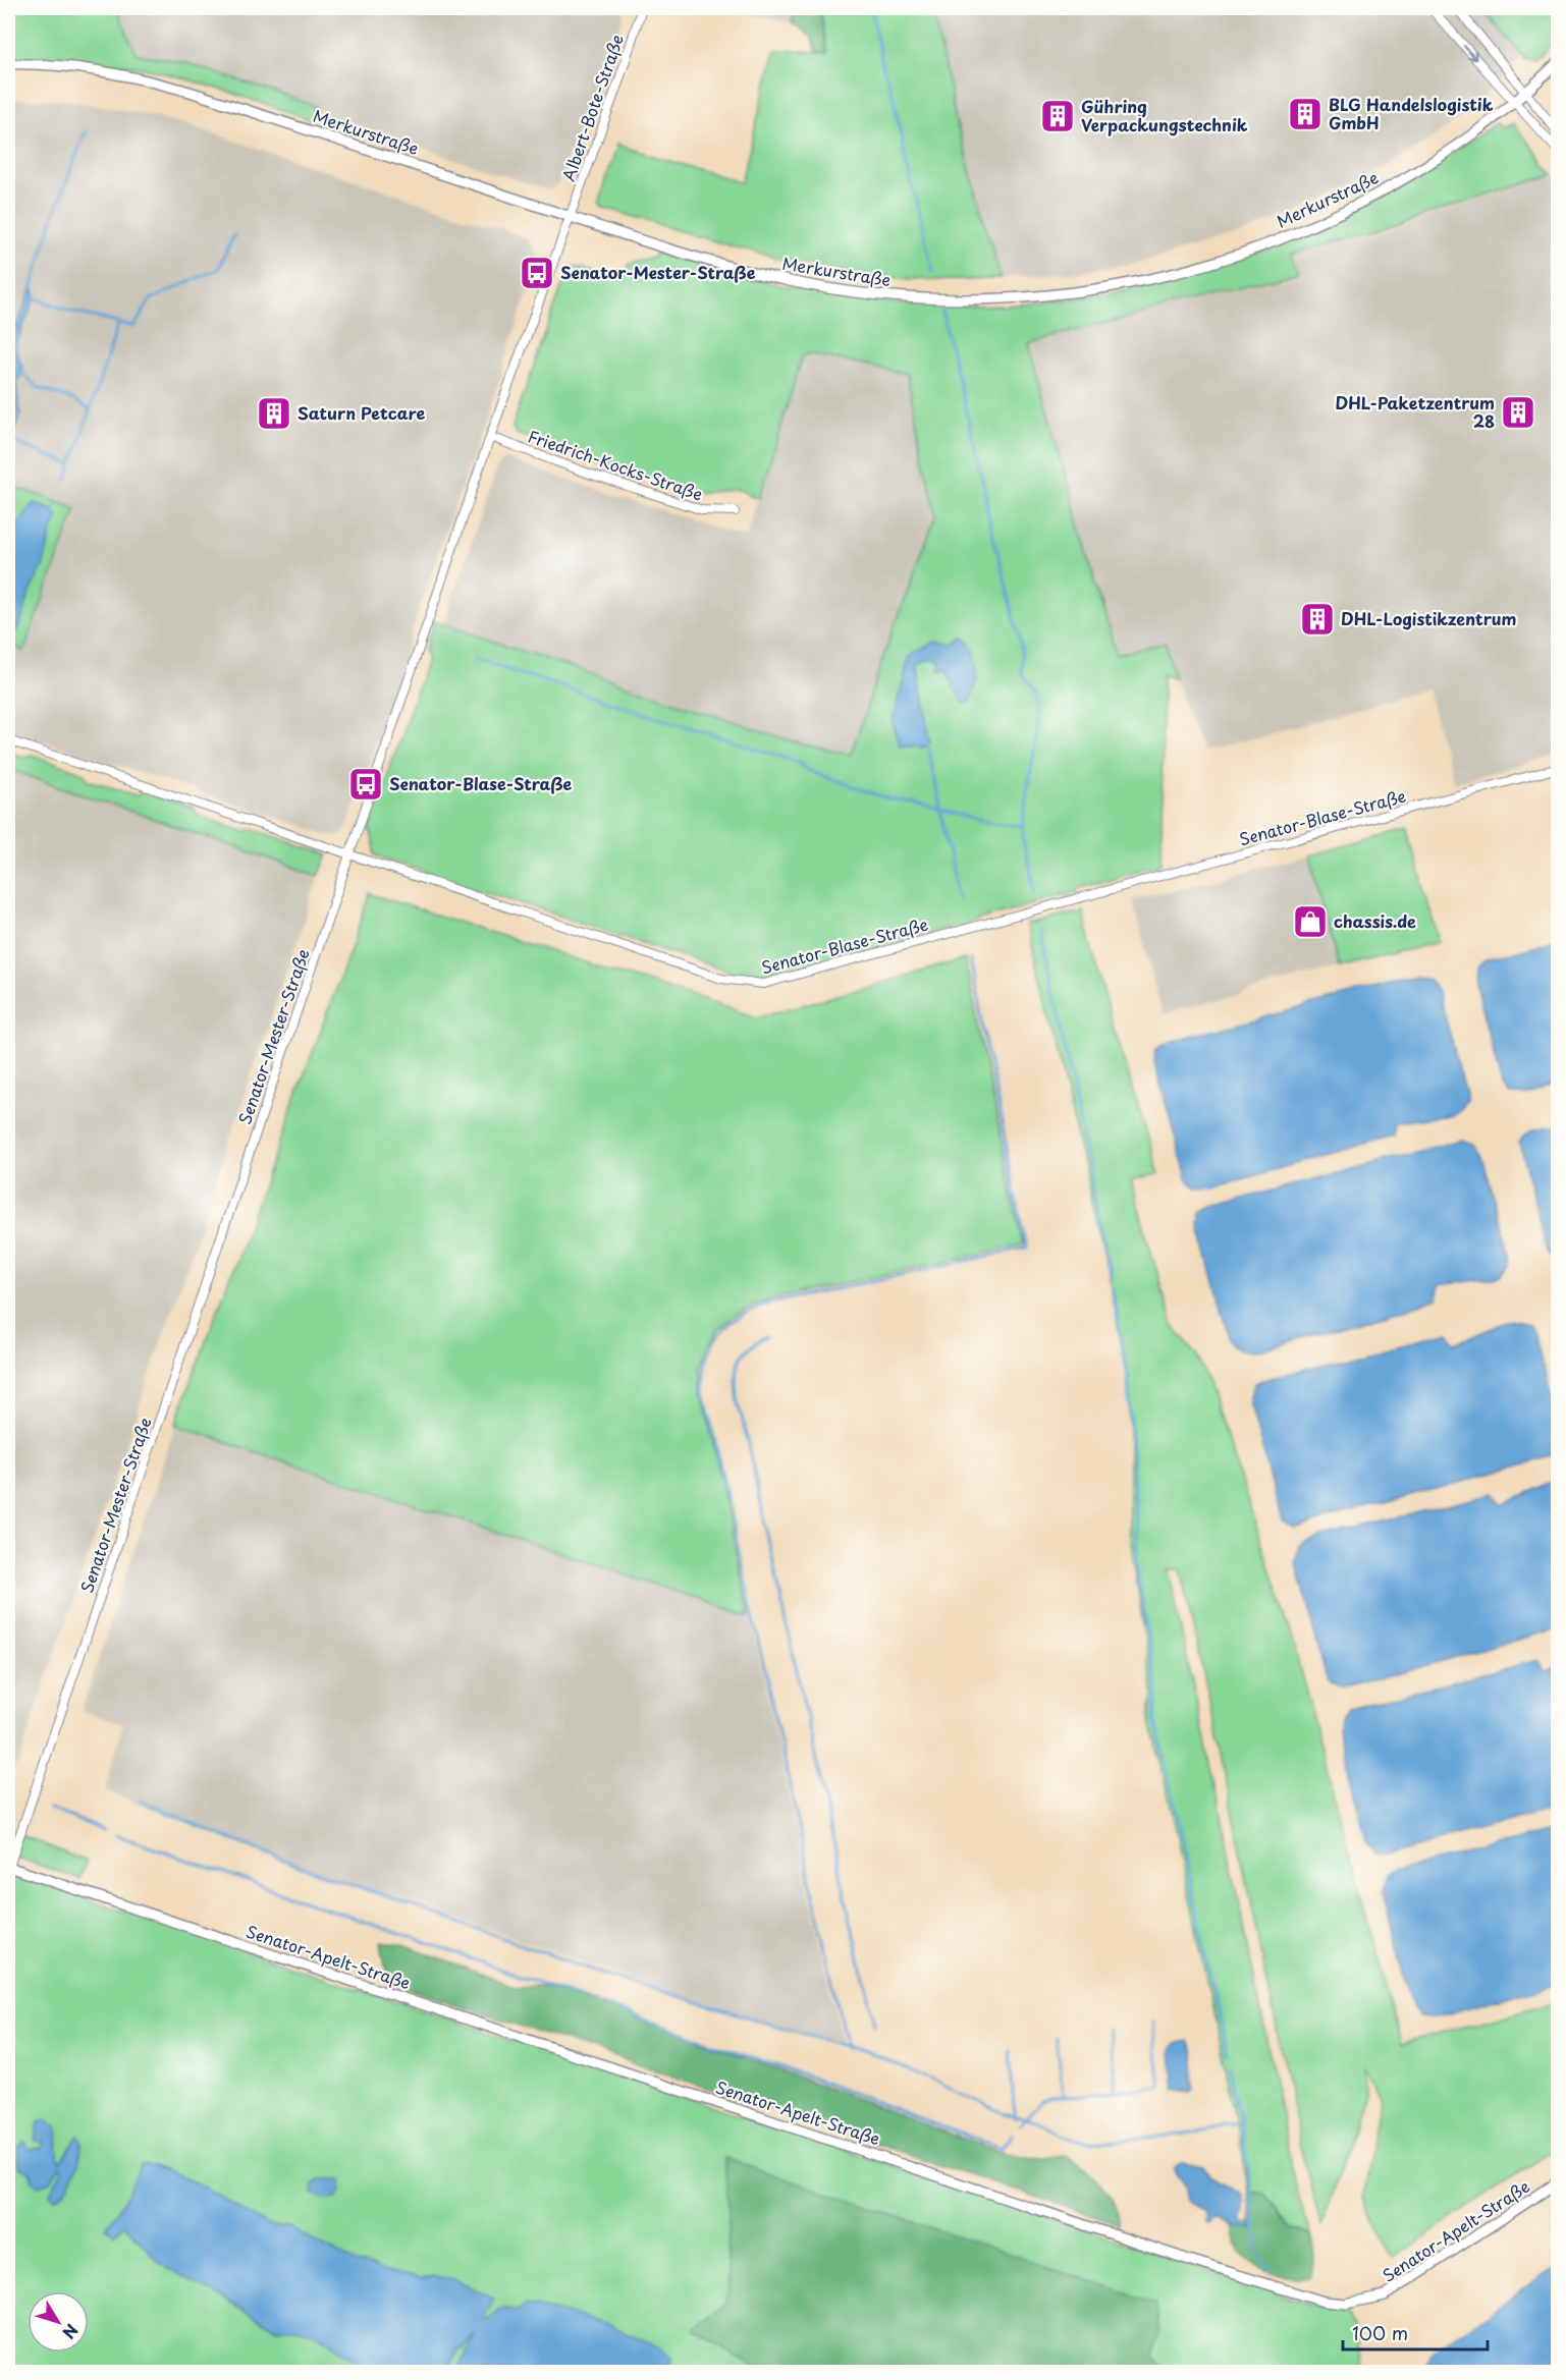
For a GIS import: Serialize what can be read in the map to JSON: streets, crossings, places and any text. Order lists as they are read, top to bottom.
{
  "streets": {
    "street": [
      "Albert-Bote-Straße",
      "Merkurstraße",
      "Friedrich-Kocks-Straße",
      "Senator-Blase-Straße",
      "Senator-Mester-Straße",
      "Senator-Apelt-Straße"
    ]
  },
  "crossings": [
    ["Albert-Bote-Straße", "Merkurstraße"],
    ["Albert-Bote-Straße", "Senator-Mester-Straße"],
    ["Merkurstraße", "Senator-Mester-Straße"],
    ["Friedrich-Kocks-Straße", "Senator-Mester-Straße"],
    ["Senator-Blase-Straße", "Senator-Mester-Straße"],
    ["Senator-Mester-Straße", "Senator-Apelt-Straße"]
  ],
  "places": {
    "building": [
      "BLG Handelslogistik GmbH",
      "Gühring Verpackungstechnik",
      "DHL-Paketzentrum 28",
      "Saturn Petcare",
      "DHL-Logistikzentrum"
    ],
    "bus stop": ["Senator-Mester-Straße", "Senator-Blase-Straße"],
    "shop": ["chassis.de"]
  },
  "scale_bar": "100 m",
  "north": "bottom right"
}
